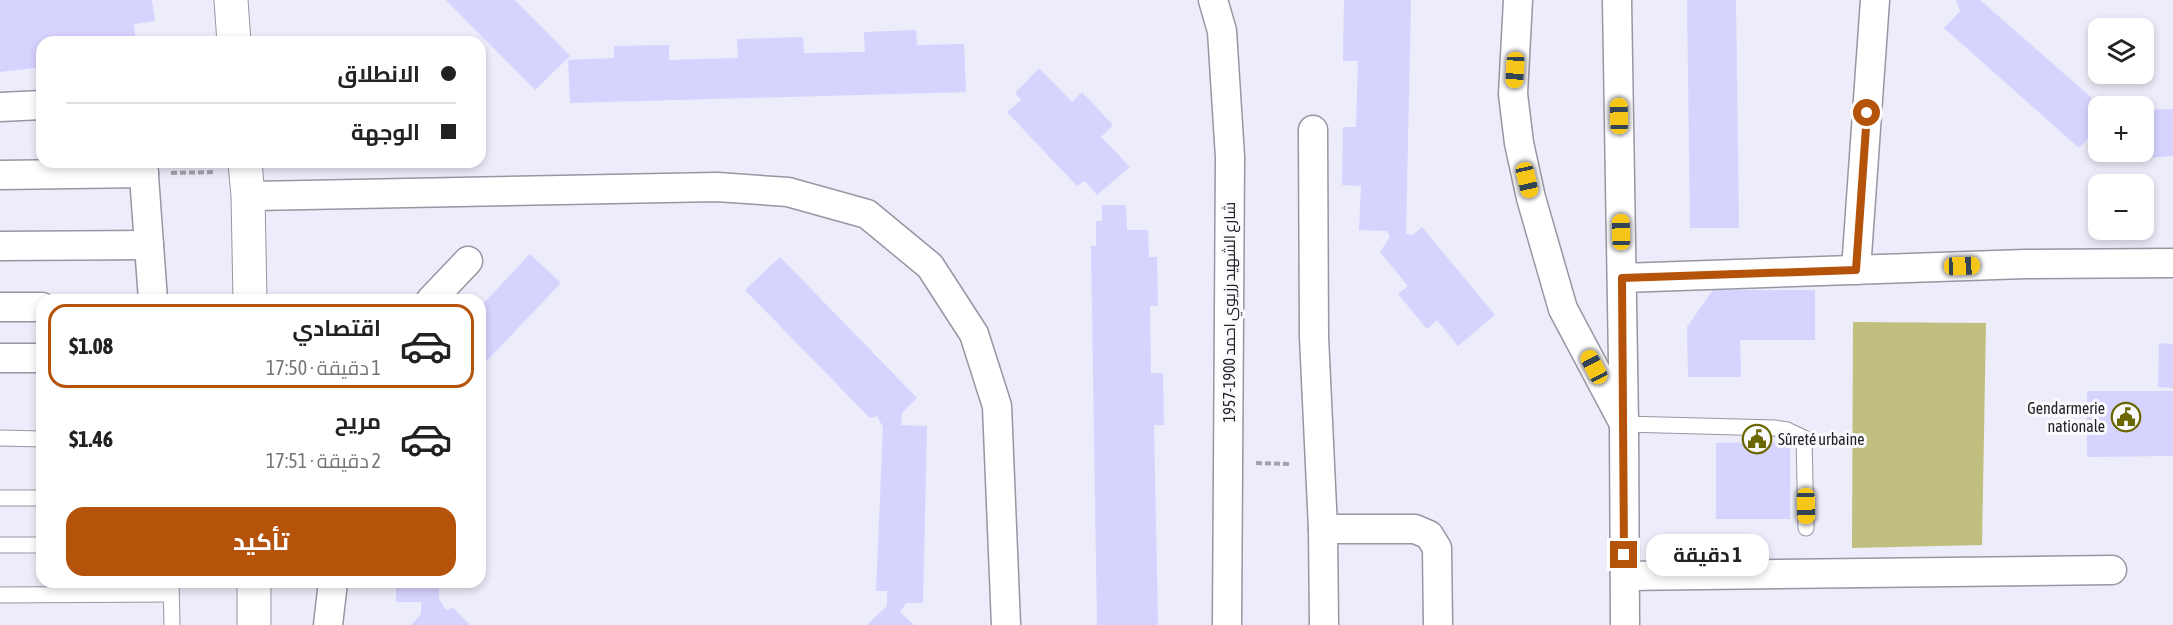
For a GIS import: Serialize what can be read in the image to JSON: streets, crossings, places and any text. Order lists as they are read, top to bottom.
{
  "streets": {
    "street": ["شارع الشهيد رزيوي احمد 1900-1957"]
  },
  "places": {
    "public building": ["Gendarmerie nationale", "Sûreté urbaine"]
  },
  "page": {
    "map_buttons": ["+", "−"],
    "banner": ["الانطلاق", "الوجهة"],
    "list": [
      {
        "name": "اقتصادي",
        "note": "1 دقيقة · 17:50",
        "value": "$1.08"
      },
      {
        "name": "مريح",
        "note": "2 دقيقة · 17:51",
        "value": "$1.46"
      }
    ],
    "buttons": "تأكيد",
    "bubble": "1 دقيقة"
  }
}
